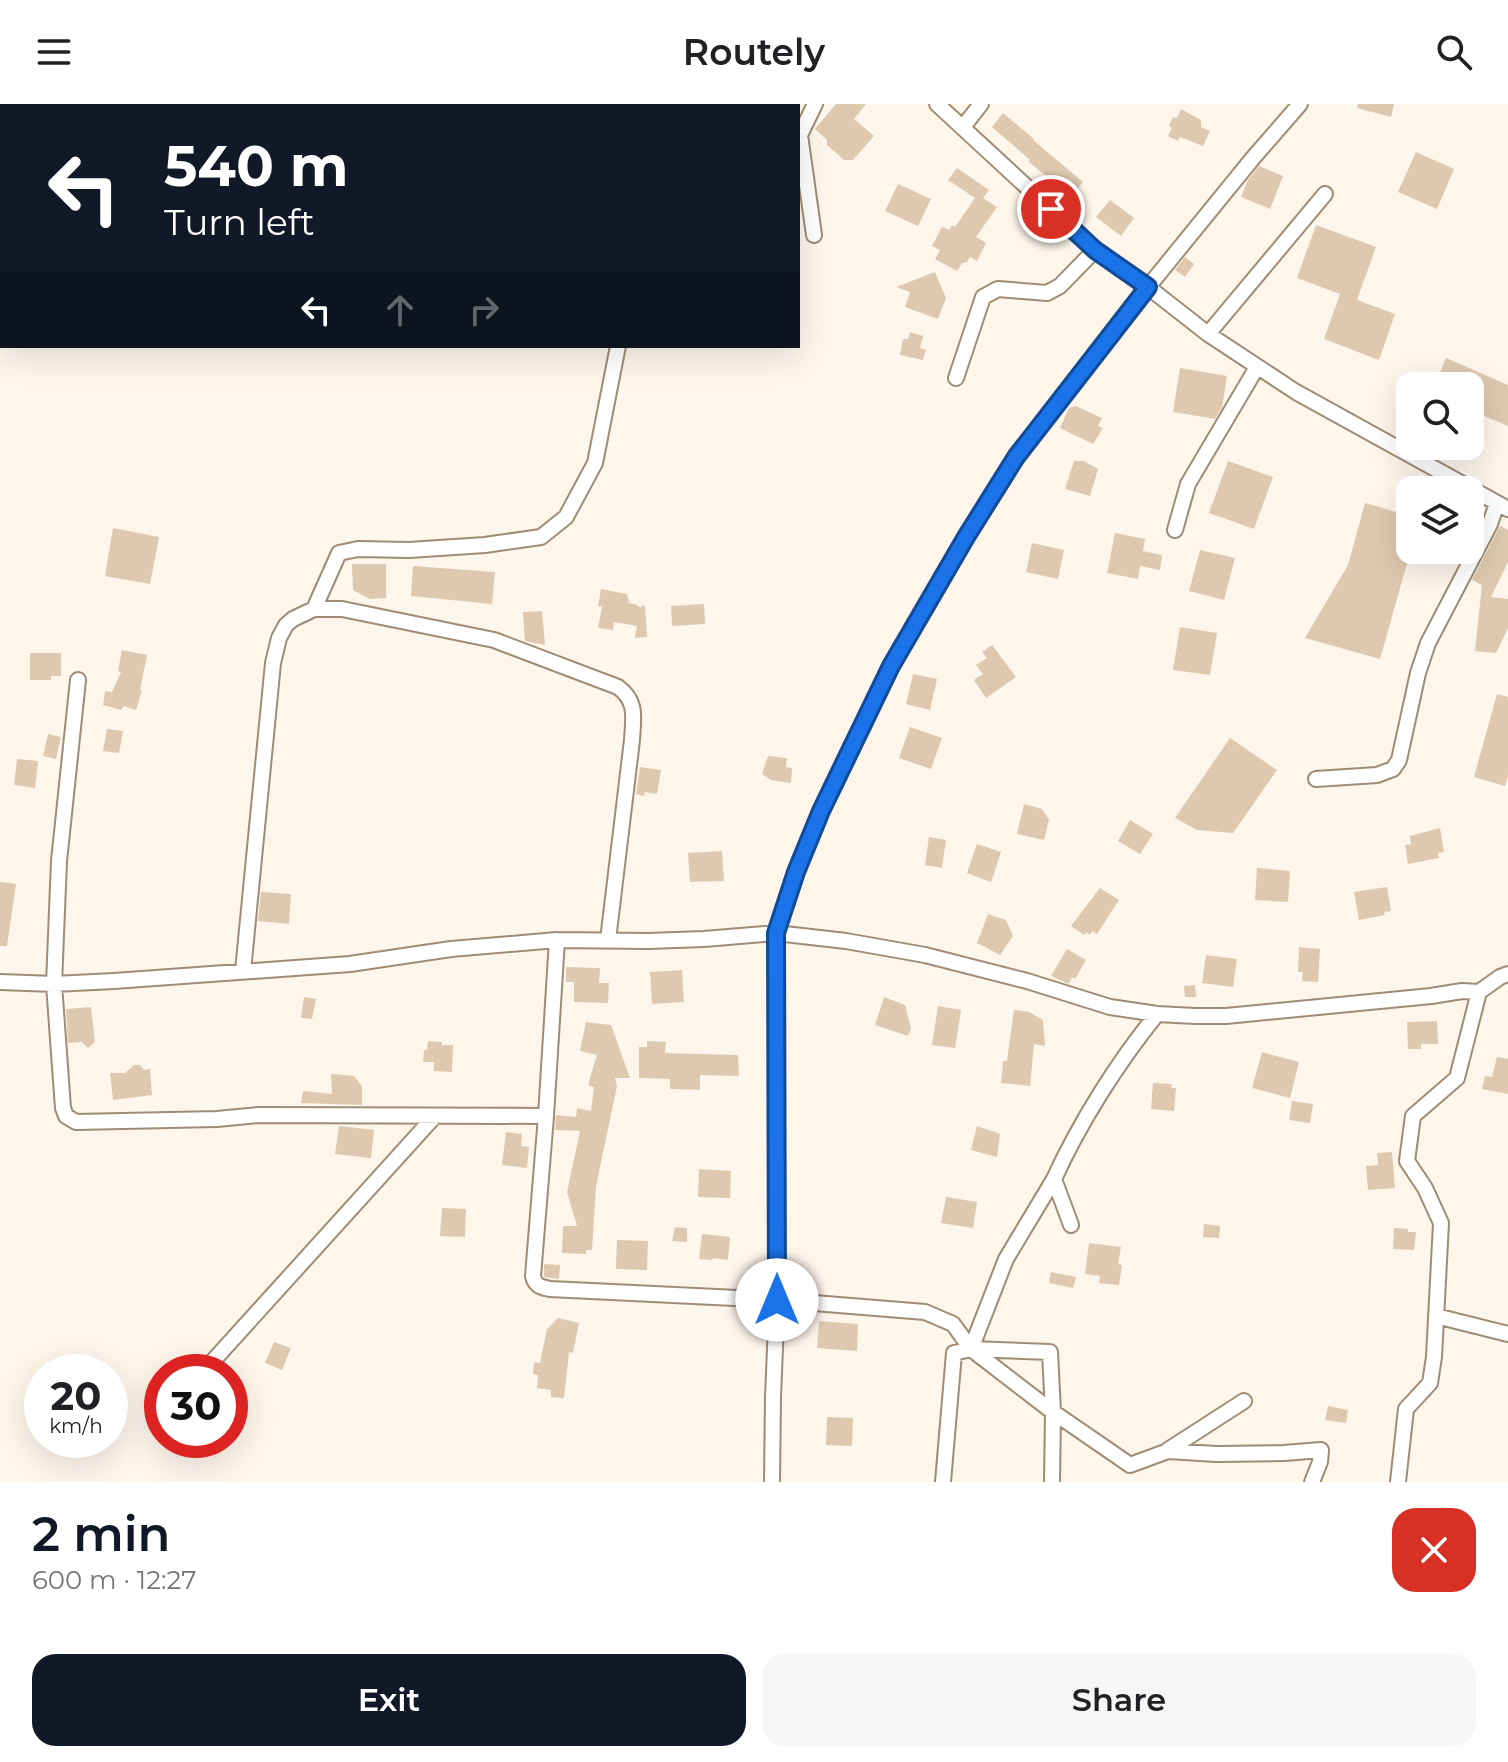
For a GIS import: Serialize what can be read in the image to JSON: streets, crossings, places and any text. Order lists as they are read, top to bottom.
{
  "page": {
    "header": "Routely",
    "turn": ["540 m", "Turn left"],
    "speed": "20 km/h",
    "limit": "30",
    "heading": ["2 min", "600 m · 12:27"],
    "buttons": ["Exit", "Share"]
  }
}
